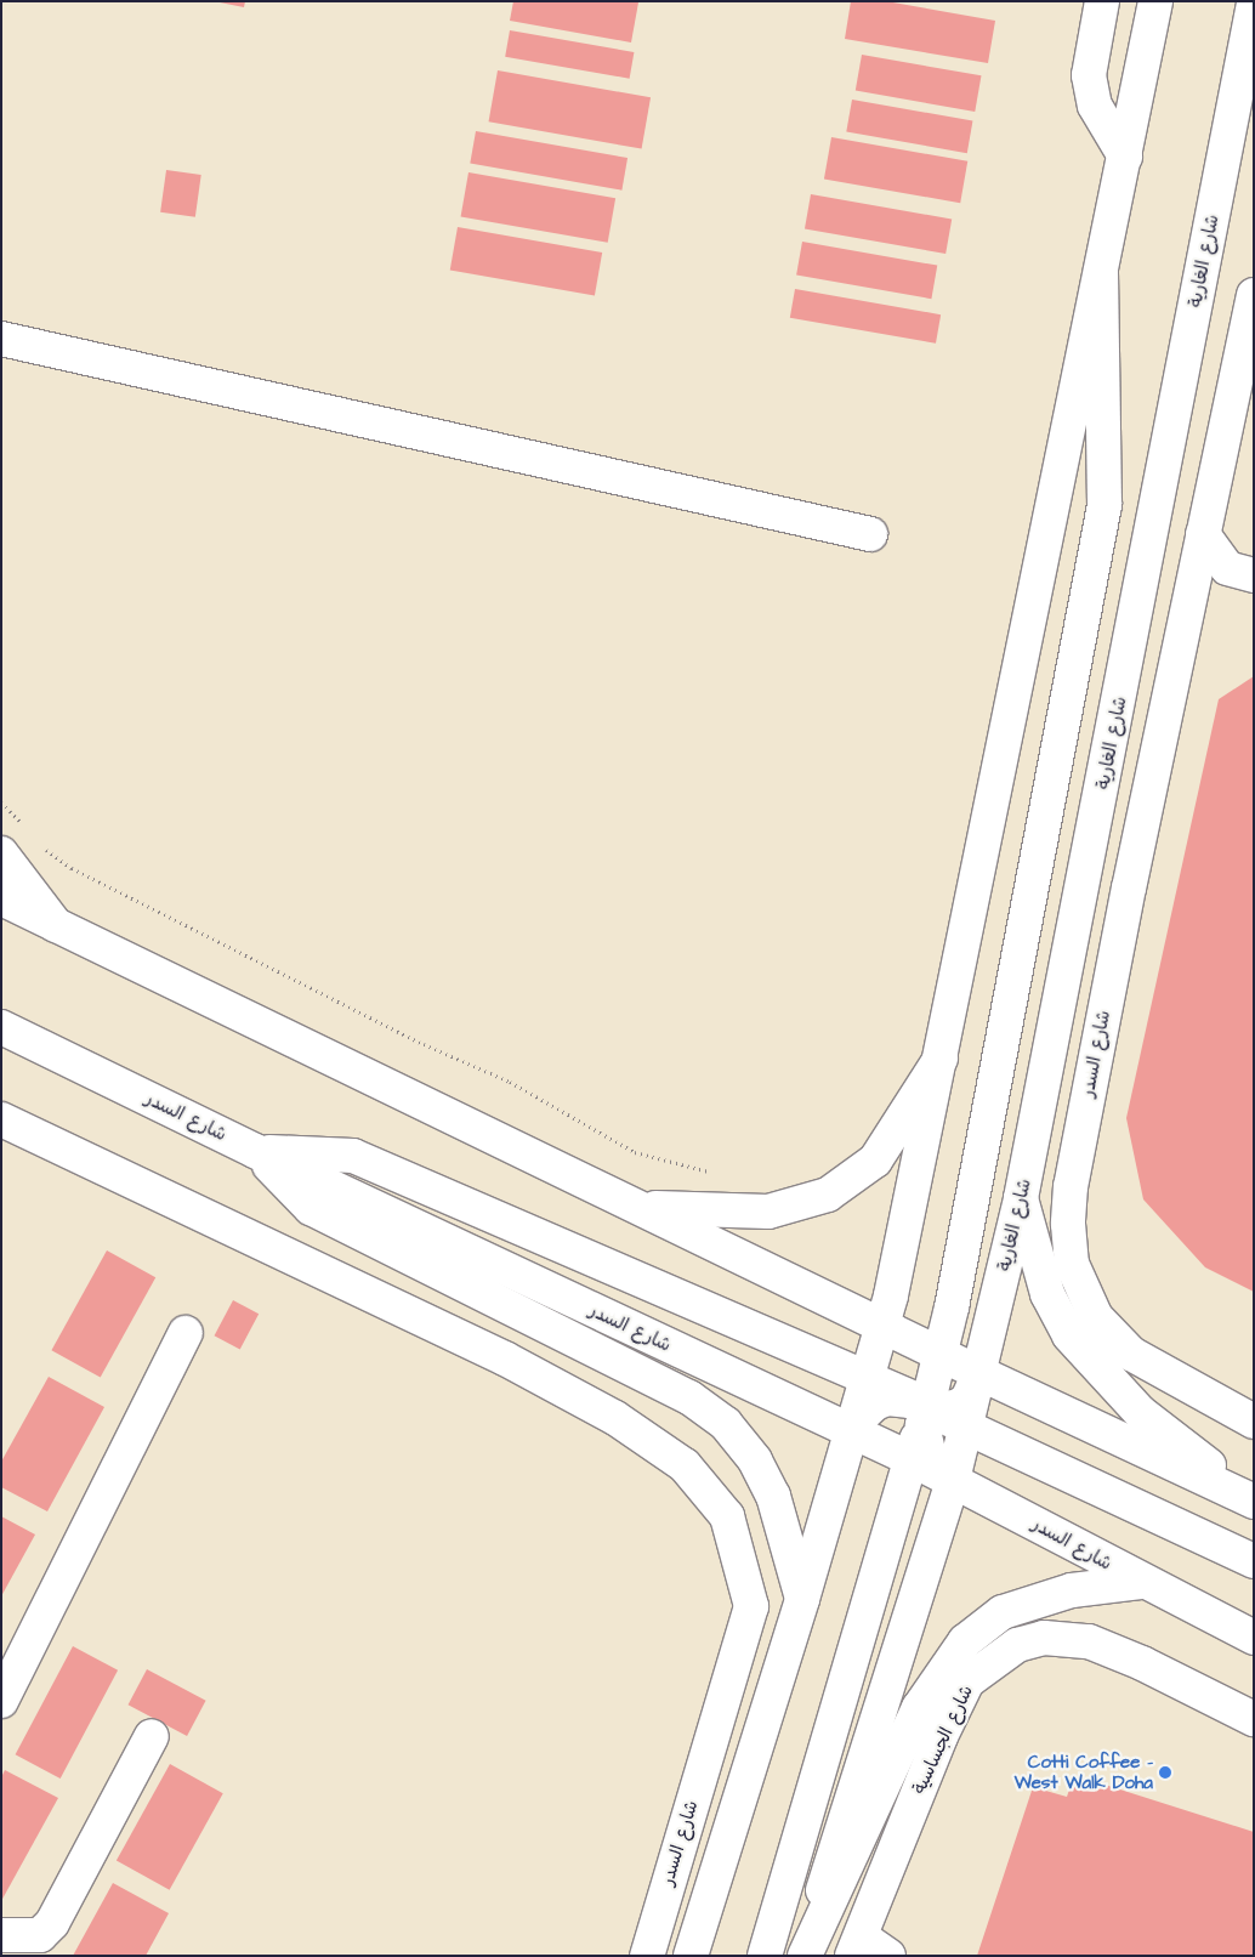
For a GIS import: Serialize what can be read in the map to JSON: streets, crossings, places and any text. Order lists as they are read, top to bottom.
{
  "streets": {
    "main road": ["شارع الغارية", "شارع السدر", "شارع الجساسية"]
  },
  "crossings": [
    ["شارع الغارية", "شارع السدر"]
  ],
  "places": ["Cotti Coffee - West Walk Doha"]
}
